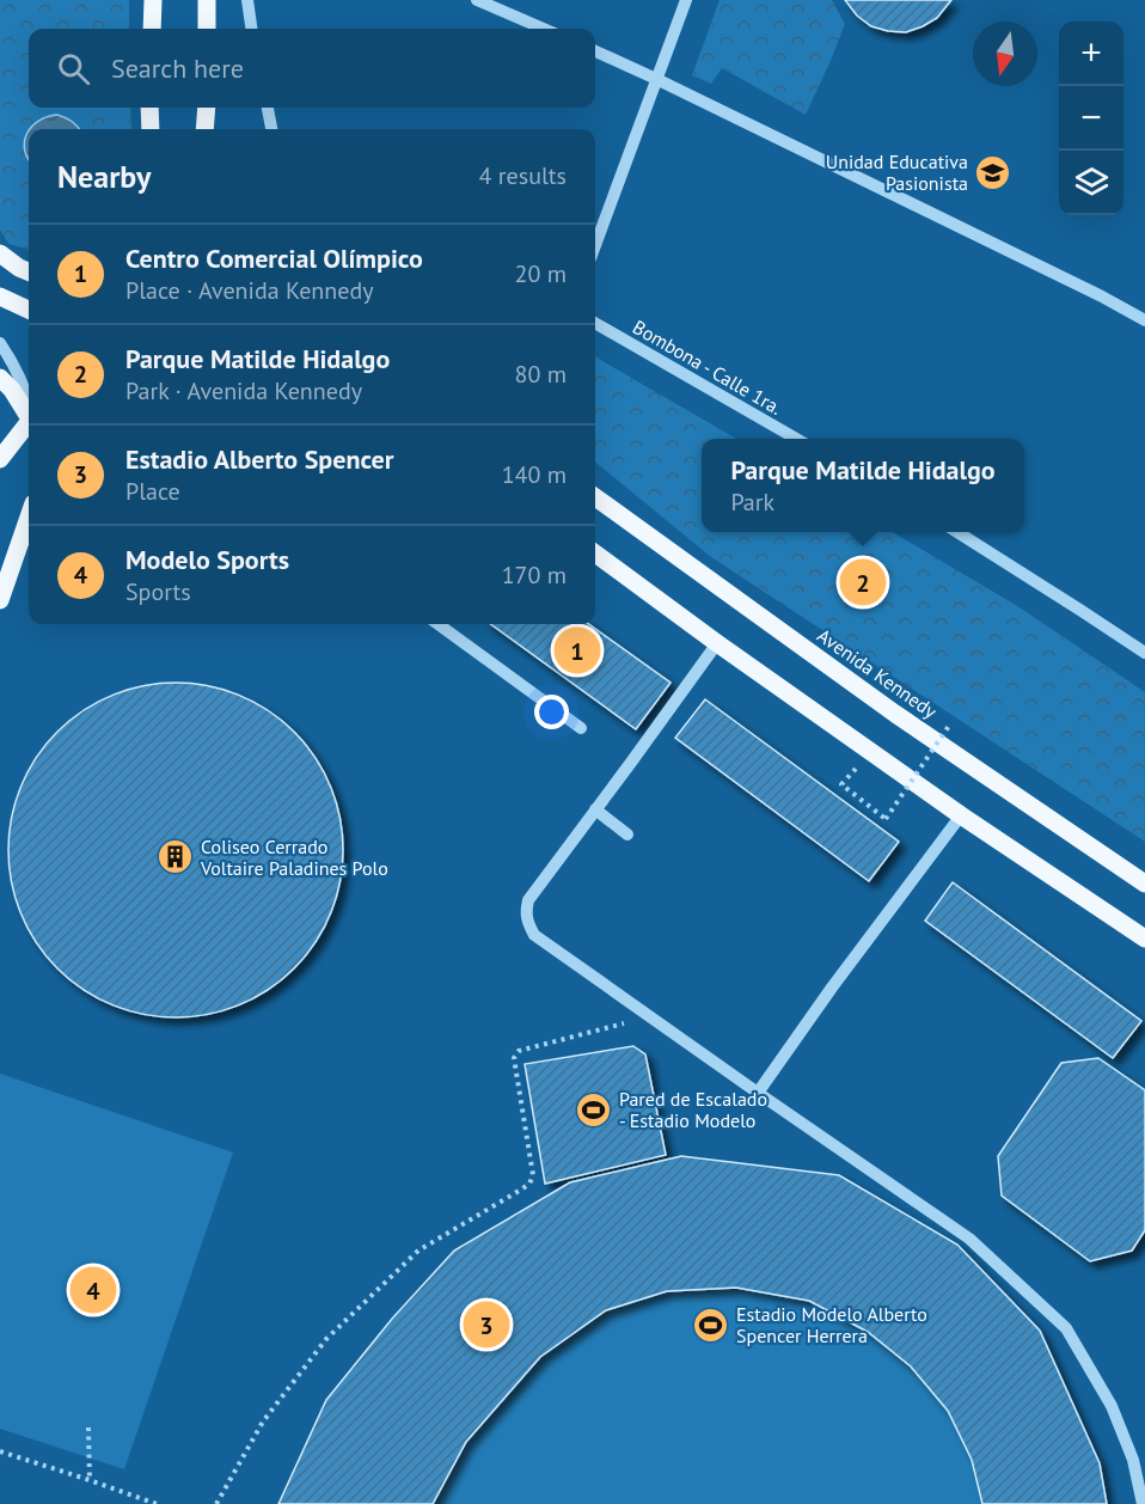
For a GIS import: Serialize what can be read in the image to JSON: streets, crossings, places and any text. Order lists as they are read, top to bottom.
{
  "streets": {
    "main road": ["Avenida Kennedy"],
    "street": ["Bombona - Calle 1ra."]
  },
  "places": {
    "school or university": ["Unidad Educativa Pasionista"],
    "building": ["Coliseo Cerrado Voltaire Paladines Polo"],
    "sports": ["Pared de Escalado - Estadio Modelo", "Estadio Modelo Alberto Spencer Herrera"]
  },
  "north": "bottom",
  "page": {
    "map_buttons": ["+", "−"],
    "search": "Search here",
    "heading": ["Nearby", "4 results"],
    "list": [
      {
        "mark": "1",
        "name": "Centro Comercial Olímpico",
        "note": "Place · Avenida Kennedy",
        "value": "20 m"
      },
      {
        "mark": "2",
        "name": "Parque Matilde Hidalgo",
        "note": "Park · Avenida Kennedy",
        "value": "80 m"
      },
      {
        "mark": "3",
        "name": "Estadio Alberto Spencer",
        "note": "Place",
        "value": "140 m"
      },
      {
        "mark": "4",
        "name": "Modelo Sports",
        "note": "Sports",
        "value": "170 m"
      }
    ],
    "popup": ["Parque Matilde Hidalgo", "Park"],
    "pins": [
      "2",
      "1",
      "4",
      "3"
    ]
  }
}
